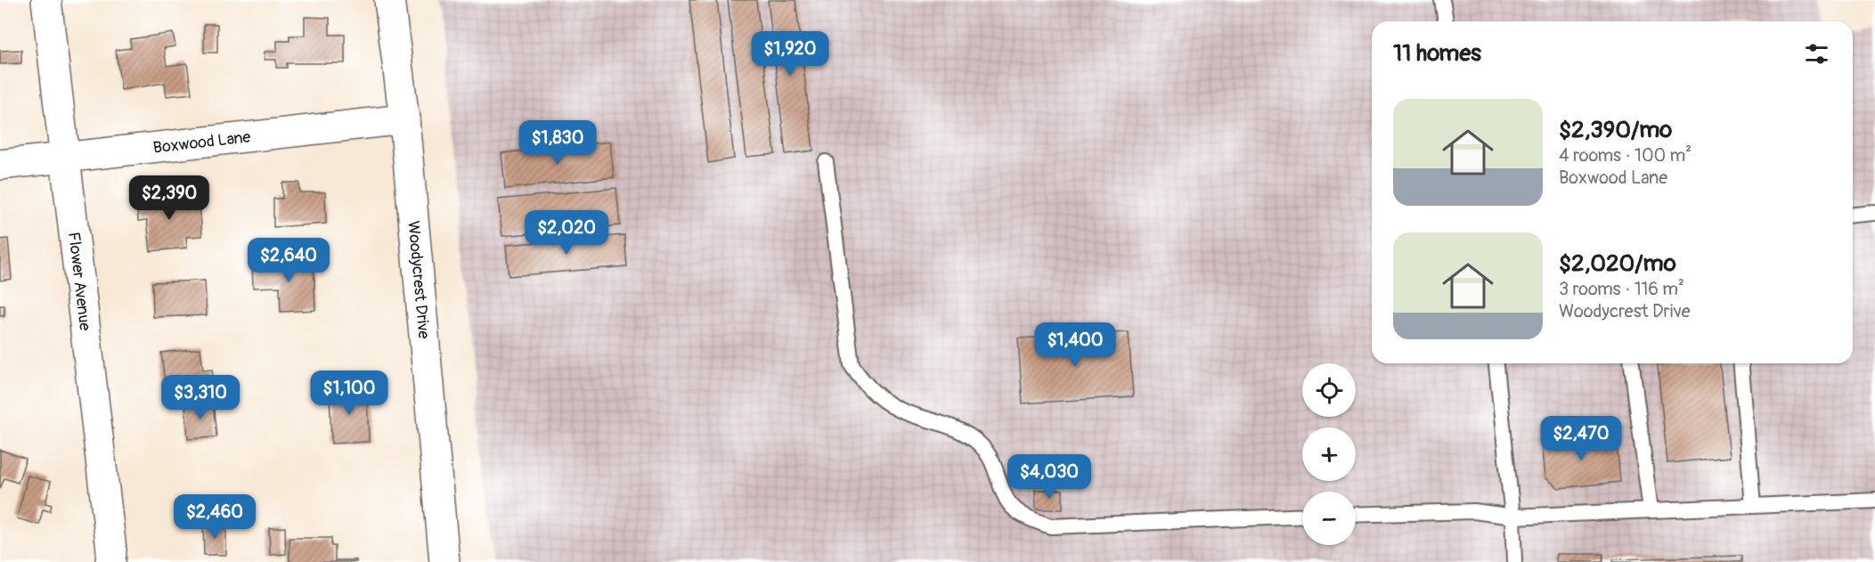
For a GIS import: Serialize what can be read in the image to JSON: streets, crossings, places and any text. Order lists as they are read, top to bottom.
{
  "streets": {
    "street": ["Boxwood Lane", "Flower Avenue", "Woodycrest Drive"]
  },
  "crossings": [
    ["Boxwood Lane", "Flower Avenue"],
    ["Boxwood Lane", "Woodycrest Drive"]
  ],
  "page": {
    "heading": "11 homes",
    "price": [
      "$1,920",
      "$1,830",
      "$2,390",
      "$2,020",
      "$2,640",
      "$1,400",
      "$1,100",
      "$3,310",
      "$2,470",
      "$4,030",
      "$2,460"
    ],
    "list": [
      {
        "name": "$2,390/mo",
        "note": "4 rooms · 100 m² · Boxwood Lane"
      },
      {
        "name": "$2,020/mo",
        "note": "3 rooms · 116 m² · Woodycrest Drive"
      }
    ],
    "map_buttons": ["+", "−"]
  }
}
